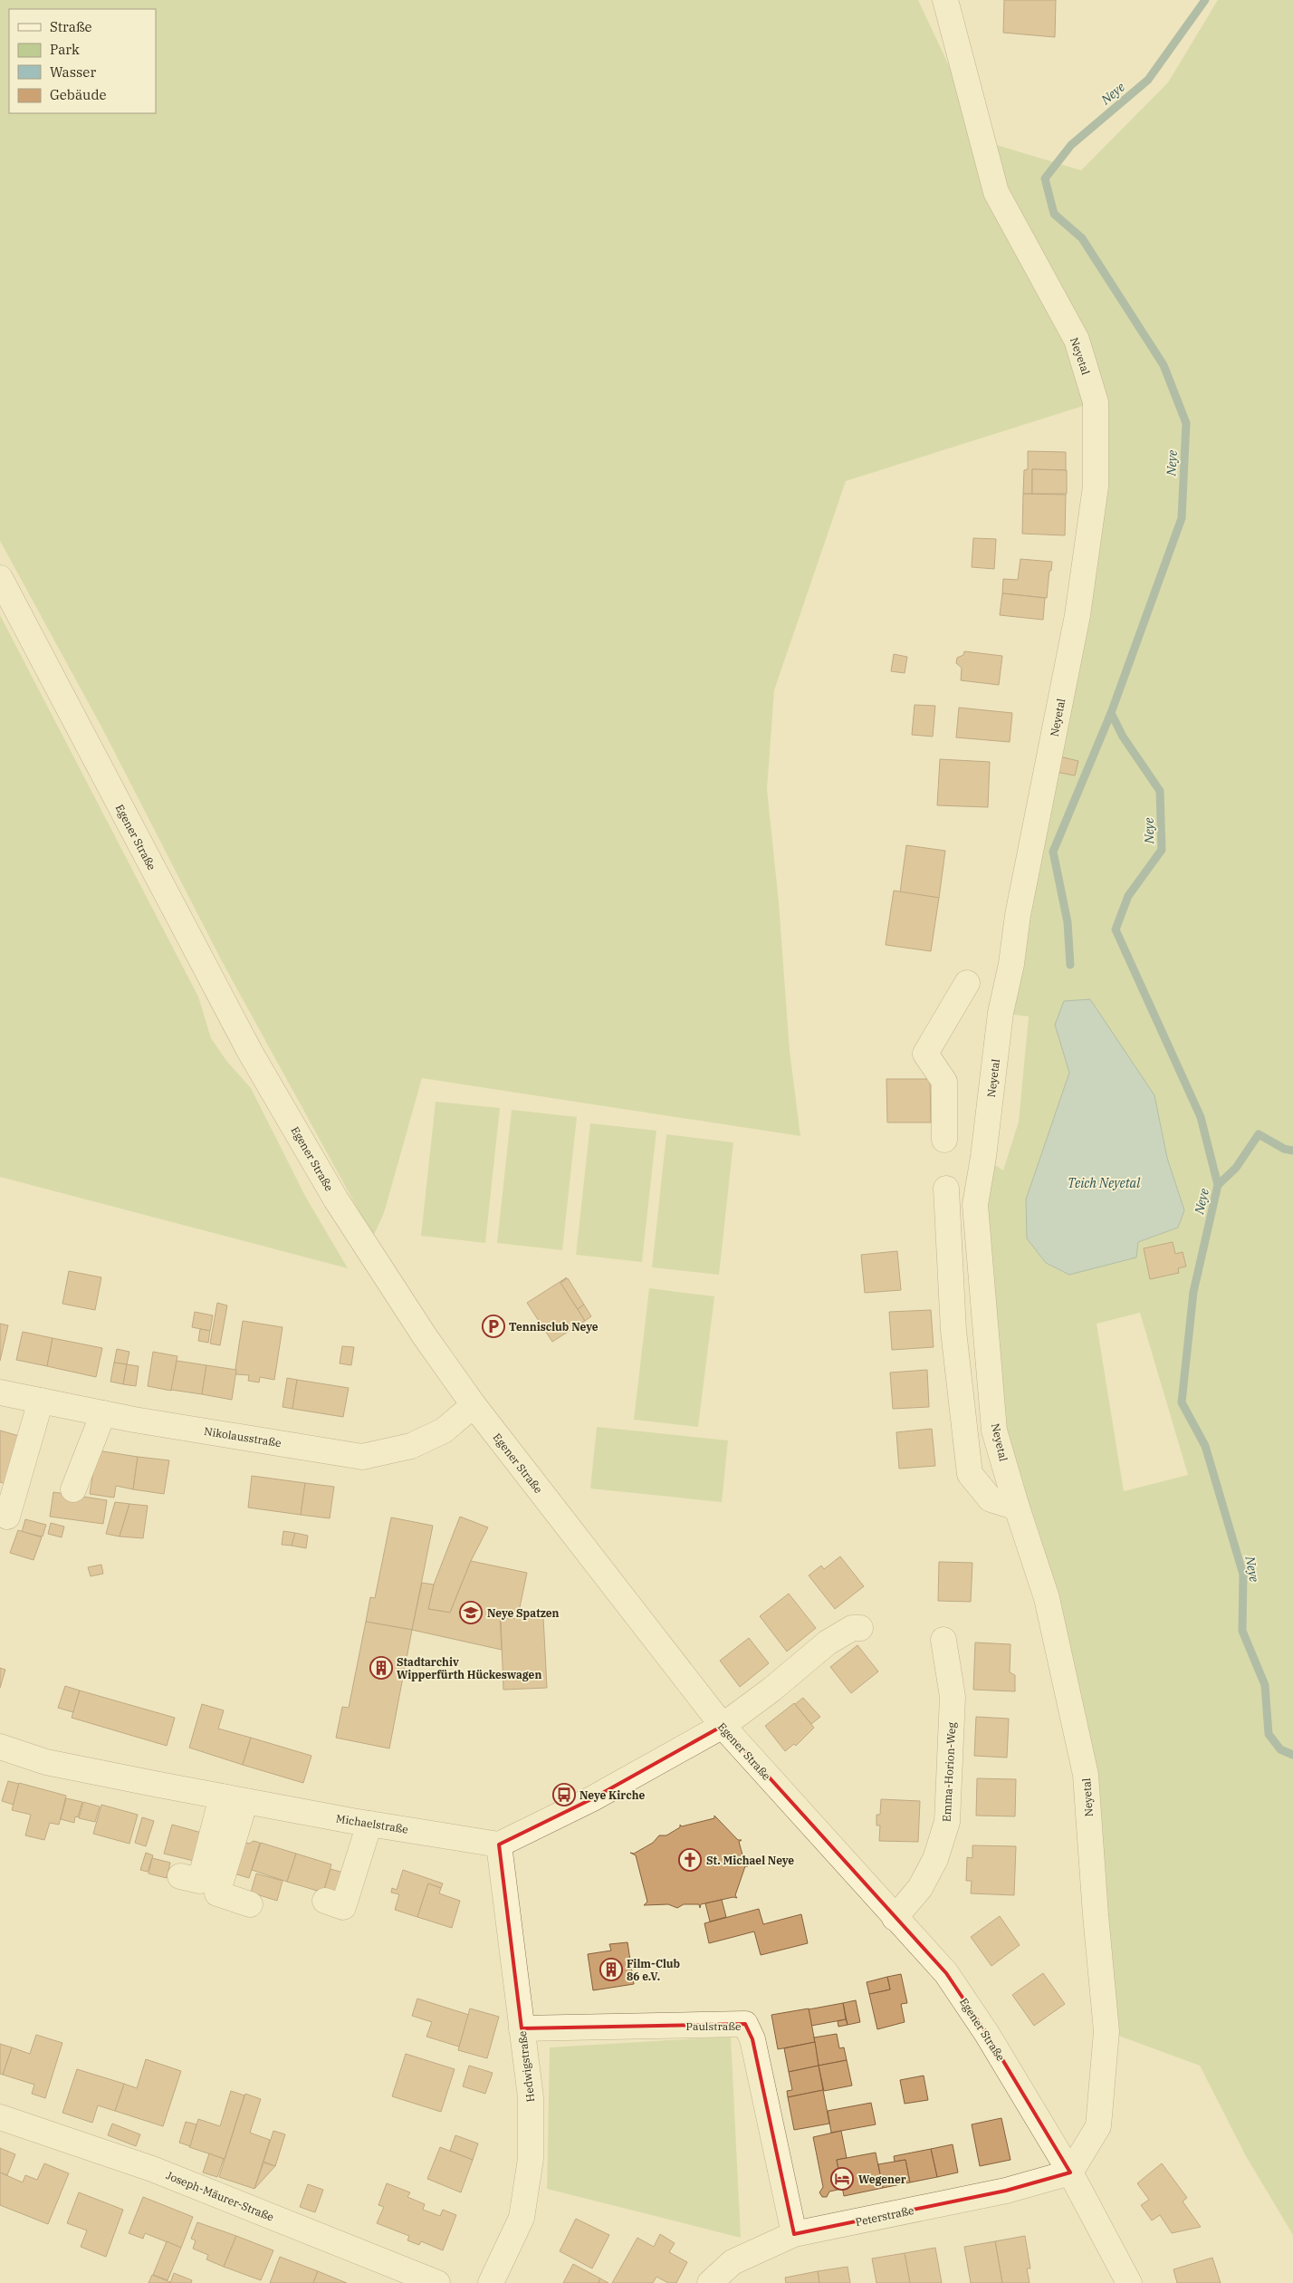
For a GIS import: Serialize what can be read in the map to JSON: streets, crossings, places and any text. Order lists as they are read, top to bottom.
{
  "streets": {
    "street": [
      "Neyetal",
      "Egener Straße",
      "Nikolausstraße",
      "Emma-Horion-Weg",
      "Michaelstraße",
      "Paulstraße",
      "Hedwigstraße",
      "Joseph-Mäurer-Straße",
      "Peterstraße"
    ]
  },
  "crossings": [
    ["Neyetal", "Egener Straße"],
    ["Neyetal", "Peterstraße"],
    ["Egener Straße", "Nikolausstraße"],
    ["Egener Straße", "Emma-Horion-Weg"],
    ["Egener Straße", "Peterstraße"],
    ["Michaelstraße", "Hedwigstraße"],
    ["Paulstraße", "Hedwigstraße"],
    ["Paulstraße", "Peterstraße"]
  ],
  "water": ["Neye", "Teich Neyetal"],
  "places": {
    "parking": ["Tennisclub Neye"],
    "school or university": ["Neye Spatzen"],
    "building": ["Stadtarchiv Wipperfürth Hückeswagen", "Film-Club 86 e.V."],
    "bus stop": ["Neye Kirche"],
    "church": ["St. Michael Neye"],
    "hotel": ["Wegener"]
  },
  "legend": [
    "Straße",
    "Park",
    "Wasser",
    "Gebäude"
  ]
}
